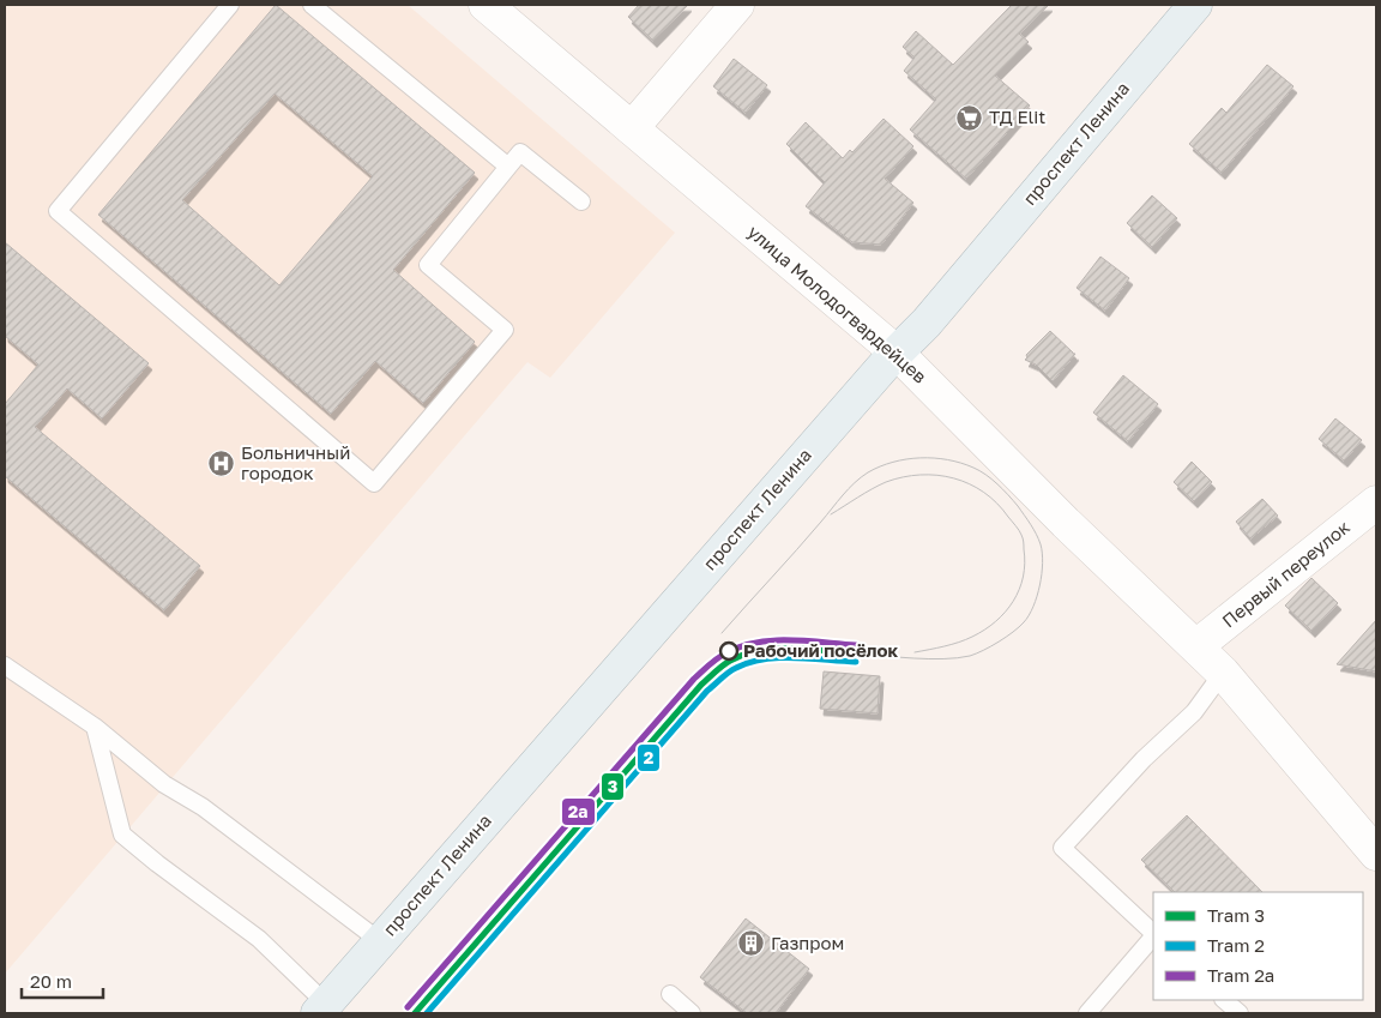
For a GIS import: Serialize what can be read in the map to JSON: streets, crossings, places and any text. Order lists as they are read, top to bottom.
{
  "streets": {
    "main road": ["проспект Ленина"],
    "street": ["улица Молодогвардейцев", "Первый переулок"]
  },
  "crossings": [
    ["проспект Ленина", "улица Молодогвардейцев"],
    ["улица Молодогвардейцев", "Первый переулок"]
  ],
  "places": {
    "supermarket": ["ТД Elit"],
    "hospital": ["Больничный городок"],
    "other": ["Рабочий посёлок"],
    "building": ["Газпром"]
  },
  "lines": ["tram line 2а", "tram line 3", "tram line 2"],
  "legend": ["Tram 3", "Tram 2", "Tram 2а"],
  "scale_bar": "20 m"
}
